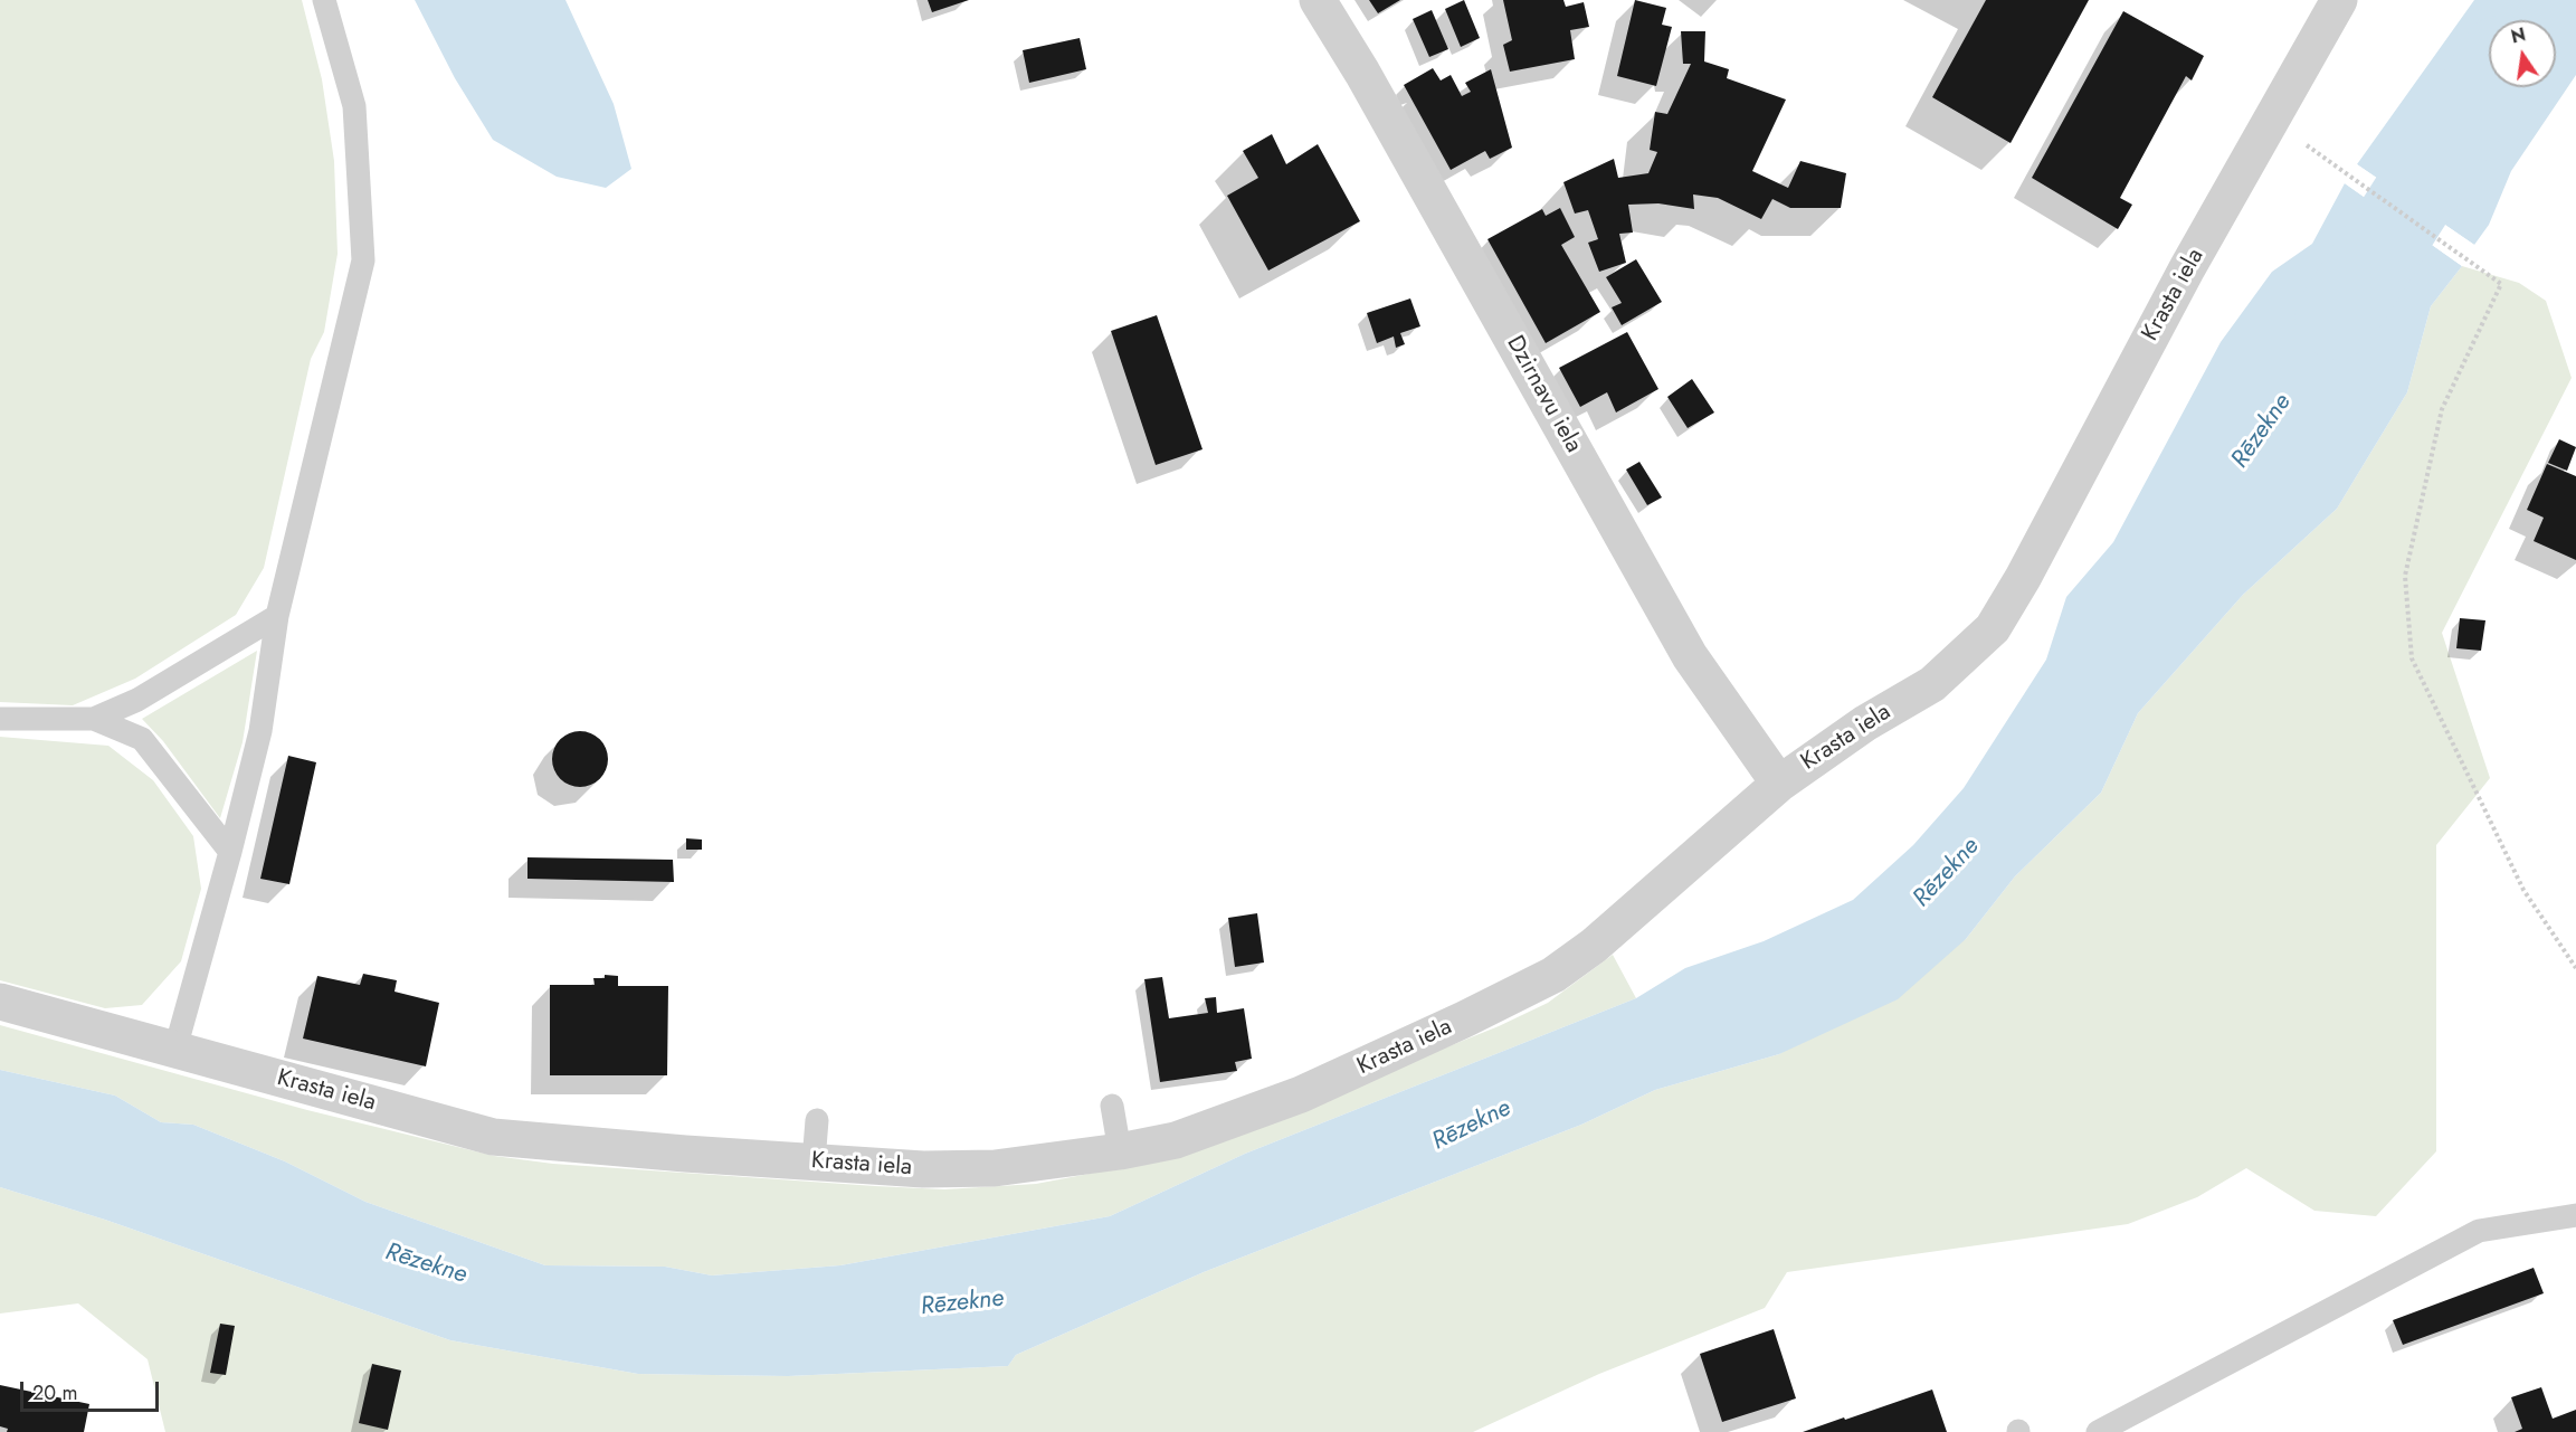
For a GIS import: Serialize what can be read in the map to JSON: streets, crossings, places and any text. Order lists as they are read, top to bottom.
{
  "streets": {
    "street": ["Krasta iela", "Dzirnavu iela"]
  },
  "crossings": [
    ["Krasta iela", "Dzirnavu iela"]
  ],
  "water": ["Rēzekne"],
  "scale_bar": "20 m",
  "north": "top"
}
